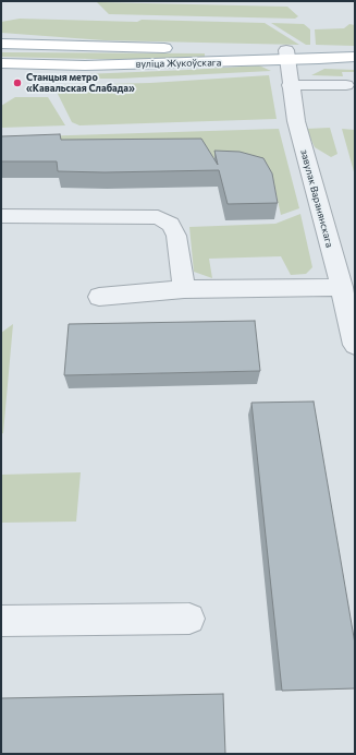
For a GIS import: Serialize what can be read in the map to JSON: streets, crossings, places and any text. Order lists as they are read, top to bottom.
{
  "streets": {
    "main road": ["вуліца Жукоўскага"],
    "street": ["завулак Варанянскага"]
  },
  "crossings": [
    ["вуліца Жукоўскага", "завулак Варанянскага"]
  ],
  "places": ["Станцыя метро «Кавальская Слабада»"]
}
